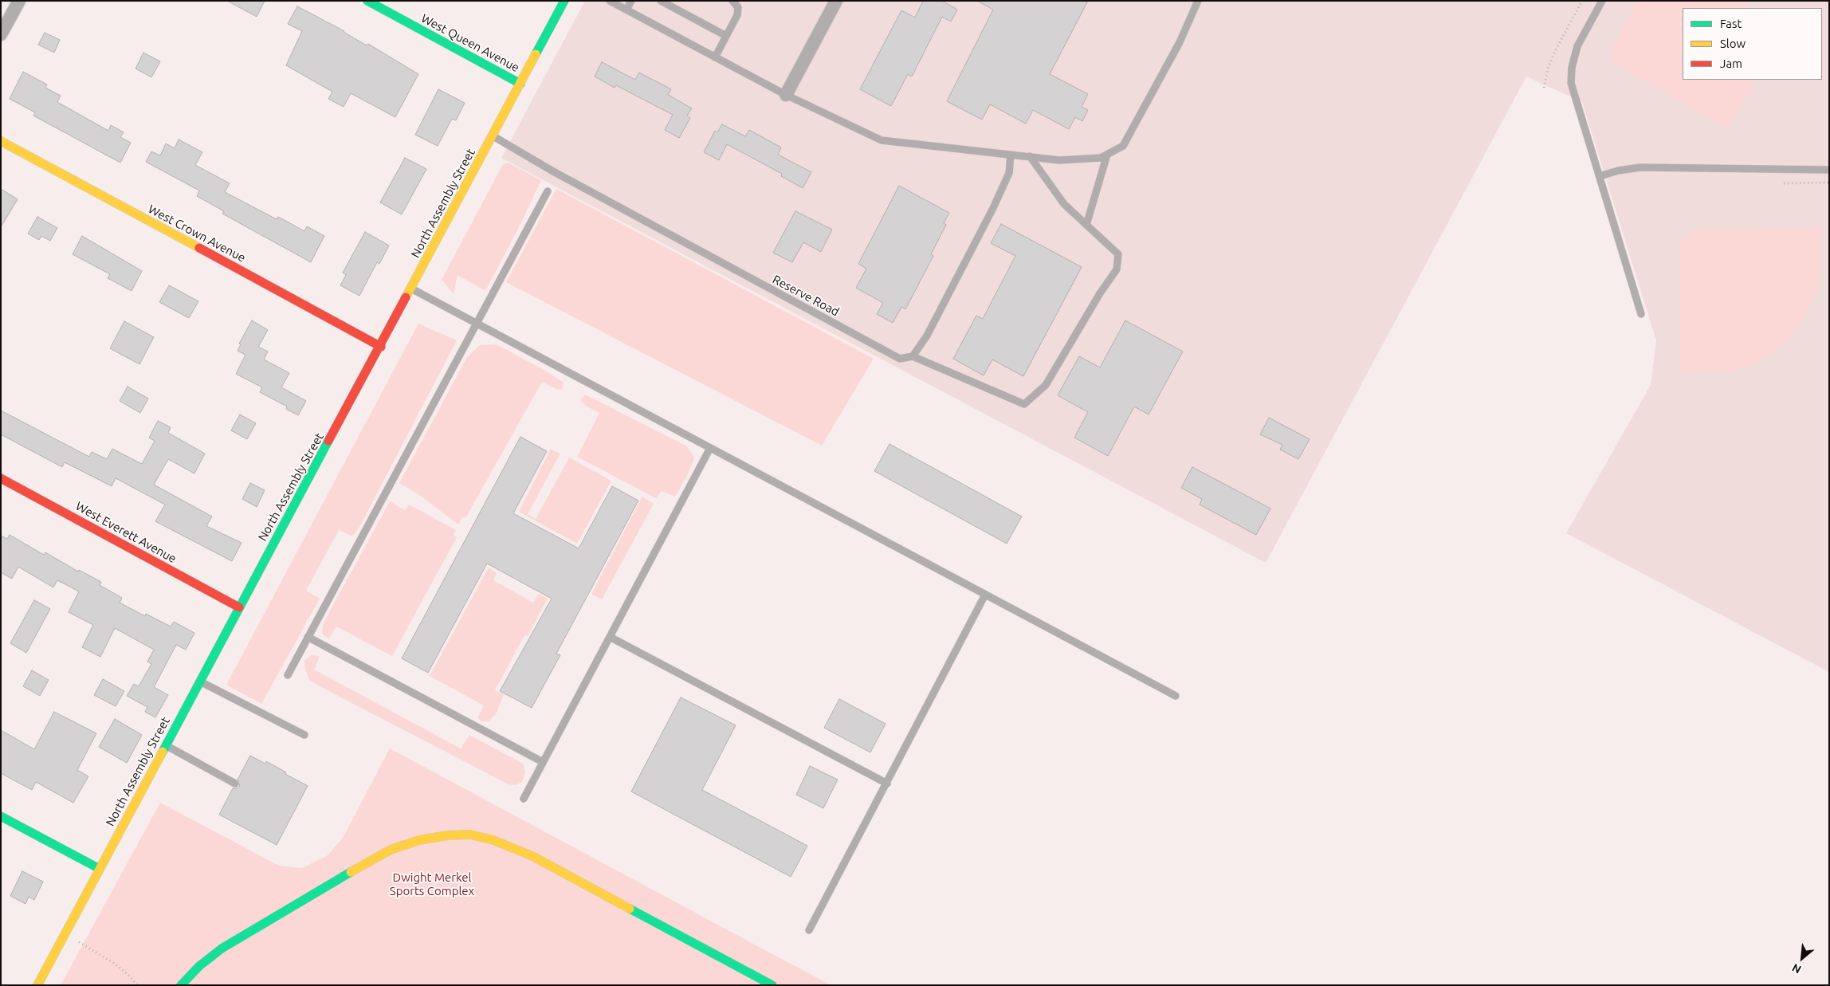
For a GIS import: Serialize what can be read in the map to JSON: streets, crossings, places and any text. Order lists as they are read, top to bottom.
{
  "streets": {
    "street": [
      "West Queen Avenue",
      "North Assembly Street",
      "West Crown Avenue",
      "West Everett Avenue"
    ],
    "lane": ["Reserve Road"]
  },
  "crossings": [
    ["West Queen Avenue", "North Assembly Street"],
    ["North Assembly Street", "West Crown Avenue"],
    ["North Assembly Street", "Reserve Road"],
    ["North Assembly Street", "West Everett Avenue"]
  ],
  "parks": ["Dwight Merkel Sports Complex"],
  "legend": ["Fast", "Slow", "Jam"],
  "north": "bottom left"
}
